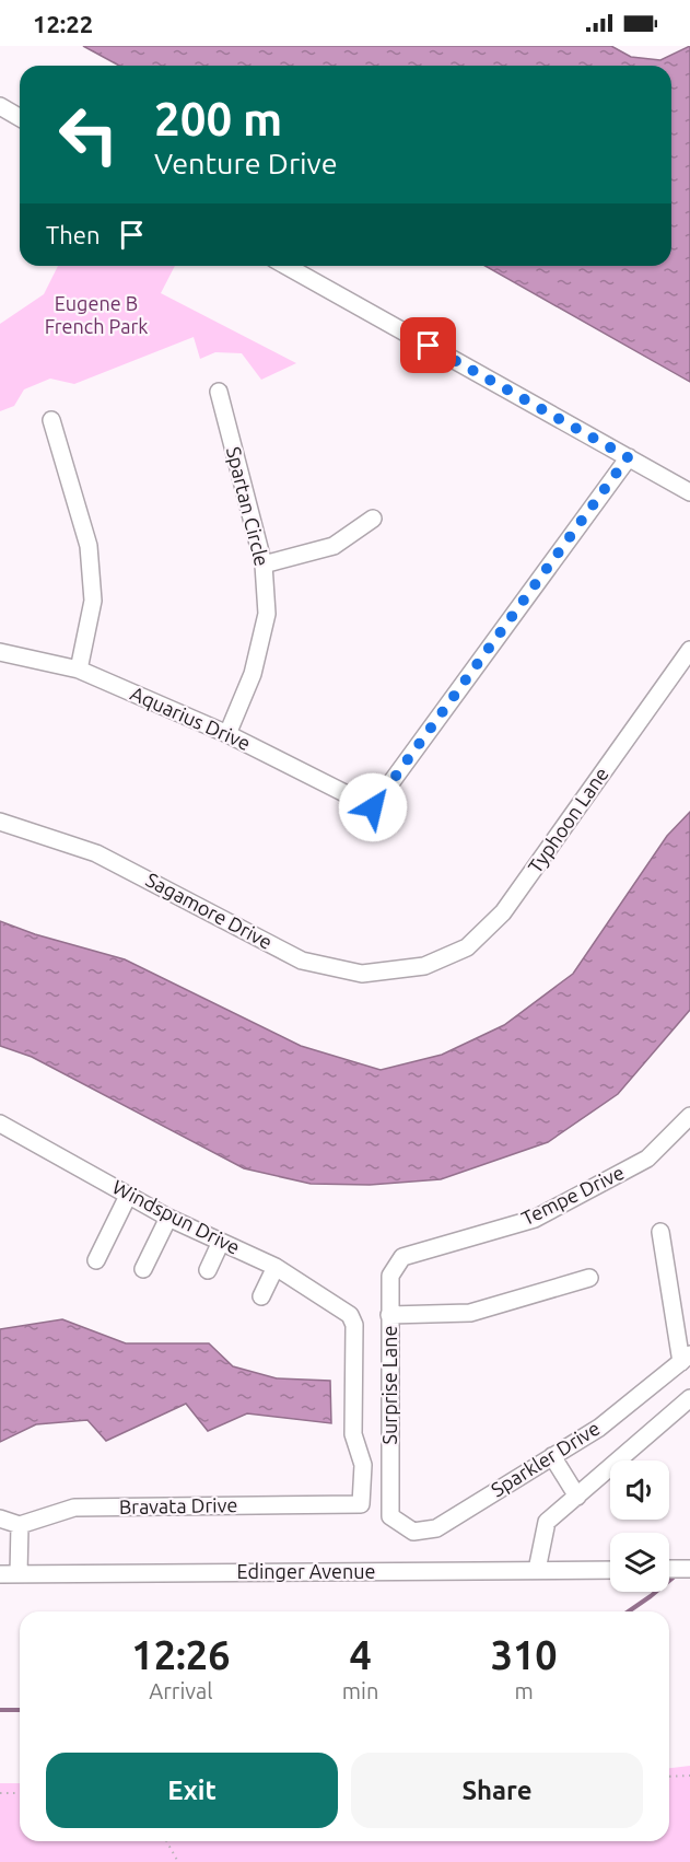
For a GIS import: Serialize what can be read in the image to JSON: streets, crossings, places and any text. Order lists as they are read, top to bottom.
{
  "streets": {
    "street": [
      "Spartan Circle",
      "Aquarius Drive",
      "Typhoon Lane",
      "Sagamore Drive",
      "Tempe Drive",
      "Windspun Drive",
      "Surprise Lane",
      "Sparkler Drive",
      "Bravata Drive",
      "Edinger Avenue"
    ]
  },
  "crossings": [
    ["Spartan Circle", "Aquarius Drive"],
    ["Typhoon Lane", "Sagamore Drive"],
    ["Tempe Drive", "Surprise Lane"],
    ["Windspun Drive", "Bravata Drive"],
    ["Surprise Lane", "Sparkler Drive"]
  ],
  "parks": ["Eugene B French Park"],
  "page": {
    "status": "12:22",
    "turn": ["200 m", "Venture Drive"],
    "then": "Then",
    "eta": [
      "12:26",
      "Arrival",
      "4",
      "min",
      "310",
      "m"
    ],
    "buttons": ["Exit", "Share"]
  }
}
